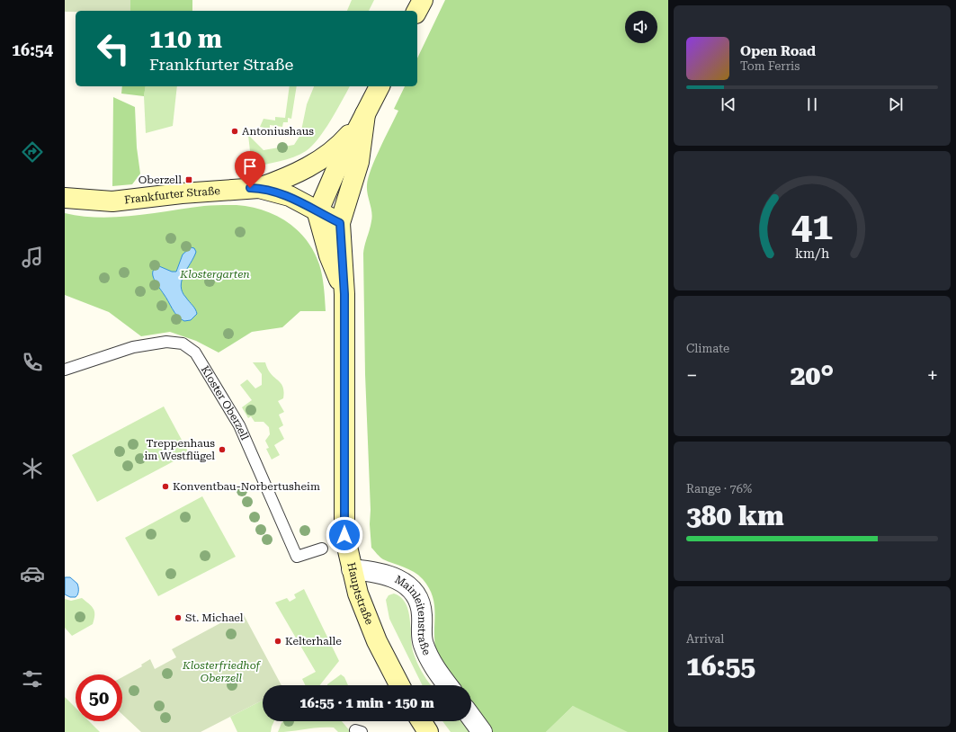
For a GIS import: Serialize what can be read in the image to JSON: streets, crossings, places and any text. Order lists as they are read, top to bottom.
{
  "streets": {
    "main road": ["Frankfurter Straße", "Hauptstraße"],
    "street": ["Mainleitenstraße"],
    "lane": ["Kloster Oberzell"]
  },
  "crossings": [
    ["Frankfurter Straße", "Hauptstraße"],
    ["Hauptstraße", "Mainleitenstraße"]
  ],
  "parks": ["Klostergarten", "Klosterfriedhof Oberzell"],
  "places": {
    "other": [
      "Antoniushaus",
      "Treppenhaus im Westflügel",
      "Konventbau-Norbertusheim",
      "St. Michael",
      "Kelterhalle"
    ],
    "transit": ["Oberzell"]
  },
  "page": {
    "tabs": "16:54",
    "turn": ["110 m", "Frankfurter Straße"],
    "song": ["Open Road", "Tom Ferris"],
    "tile": [
      "Climate",
      ["Range · 76%", "380 km"],
      ["Arrival", "16:55"]
    ],
    "heat": ["−", "20°", "+"],
    "limit": "50",
    "trip": "16:55 · 1 min · 150 m",
    "gauge": ["41", "km/h"]
  }
}
